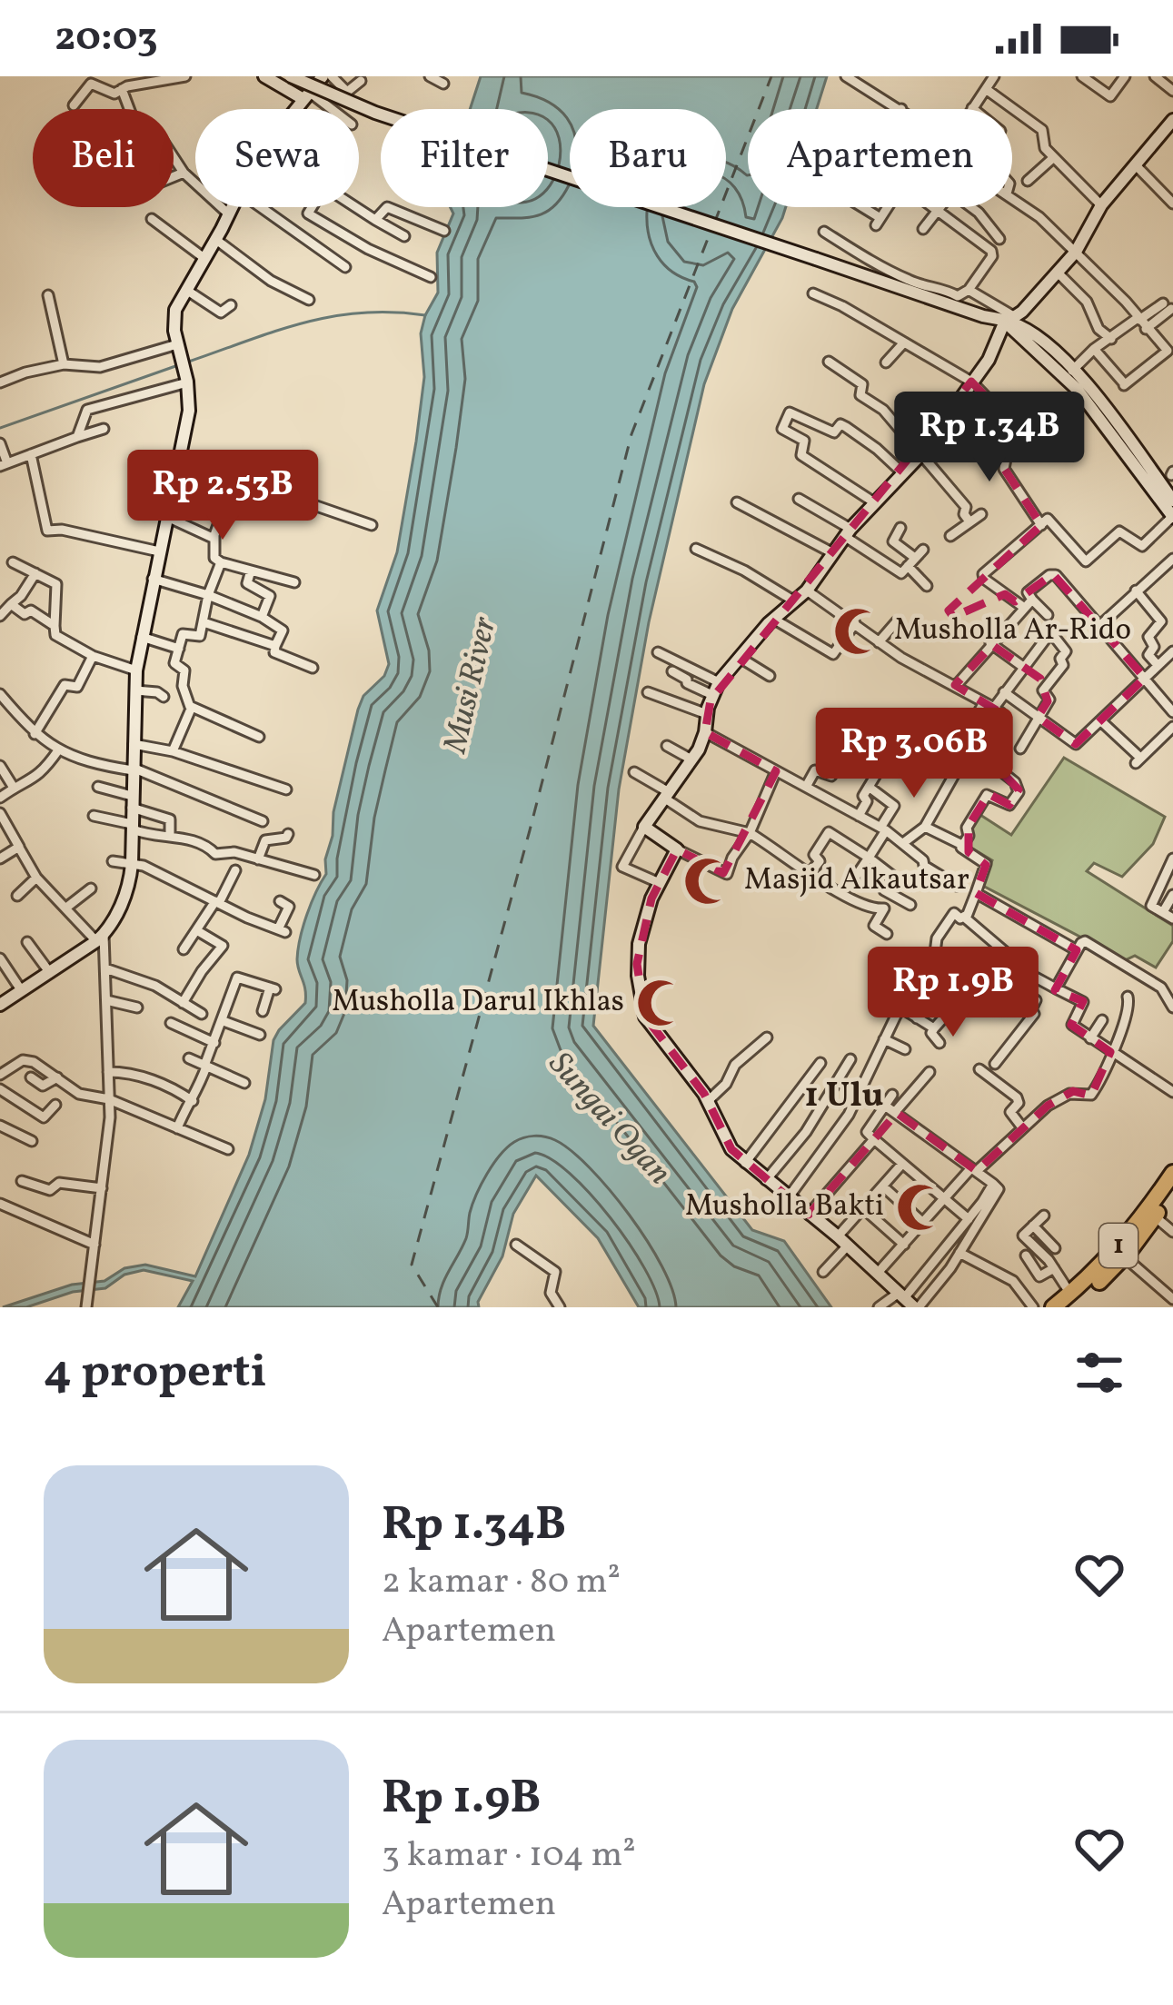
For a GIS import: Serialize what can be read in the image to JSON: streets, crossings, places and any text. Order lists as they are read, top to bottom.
{
  "streets": {
    "highway": ["1"]
  },
  "districts": ["1 Ulu"],
  "water": ["Musi River", "Sungai Ogan"],
  "places": {
    "mosque": [
      "Musholla Ar-Rido",
      "Masjid Alkautsar",
      "Musholla Darul Ikhlas",
      "Musholla Bakti"
    ]
  },
  "page": {
    "status": "20:03",
    "chip": [
      "Beli",
      "Sewa",
      "Filter",
      "Baru",
      "Apartemen"
    ],
    "price": [
      "Rp 1.34B",
      "Rp 2.53B",
      "Rp 3.06B",
      "Rp 1.9B"
    ],
    "heading": "4 properti",
    "list": [
      {
        "name": "Rp 1.34B",
        "note": "2 kamar · 80 m² · Apartemen"
      },
      {
        "name": "Rp 1.9B",
        "note": "3 kamar · 104 m² · Apartemen"
      }
    ]
  }
}
